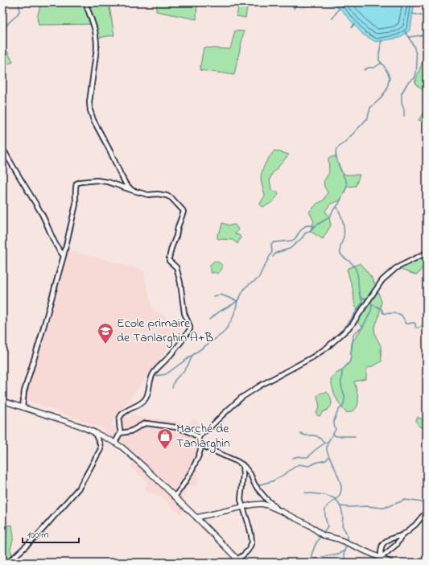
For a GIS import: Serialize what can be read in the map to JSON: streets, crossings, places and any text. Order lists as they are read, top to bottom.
{
  "places": {
    "school or university": ["Ecole primaire de Tanlarghin A+B"],
    "shop": ["Marché de Tanlarghin"]
  },
  "scale_bar": "100 m"
}
